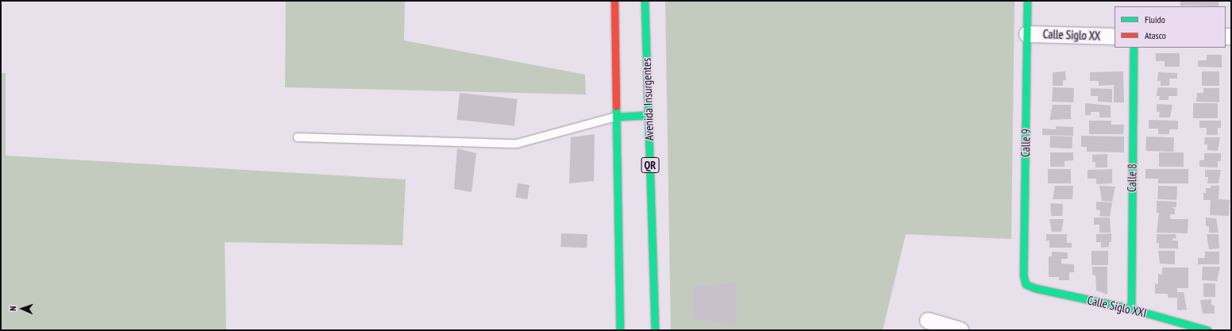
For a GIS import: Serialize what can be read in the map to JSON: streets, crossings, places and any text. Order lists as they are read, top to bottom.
{
  "streets": {
    "street": [
      "Calle Siglo XX",
      "Avenida Insurgentes",
      "Calle 9",
      "QR",
      "Calle 8",
      "Calle Siglo XXI"
    ]
  },
  "crossings": [
    ["Calle Siglo XX", "Calle 9"],
    ["Calle 9", "Calle Siglo XXI"],
    ["Calle 8", "Calle Siglo XXI"]
  ],
  "legend": ["Fluido", "Atasco"],
  "north": "left"
}
